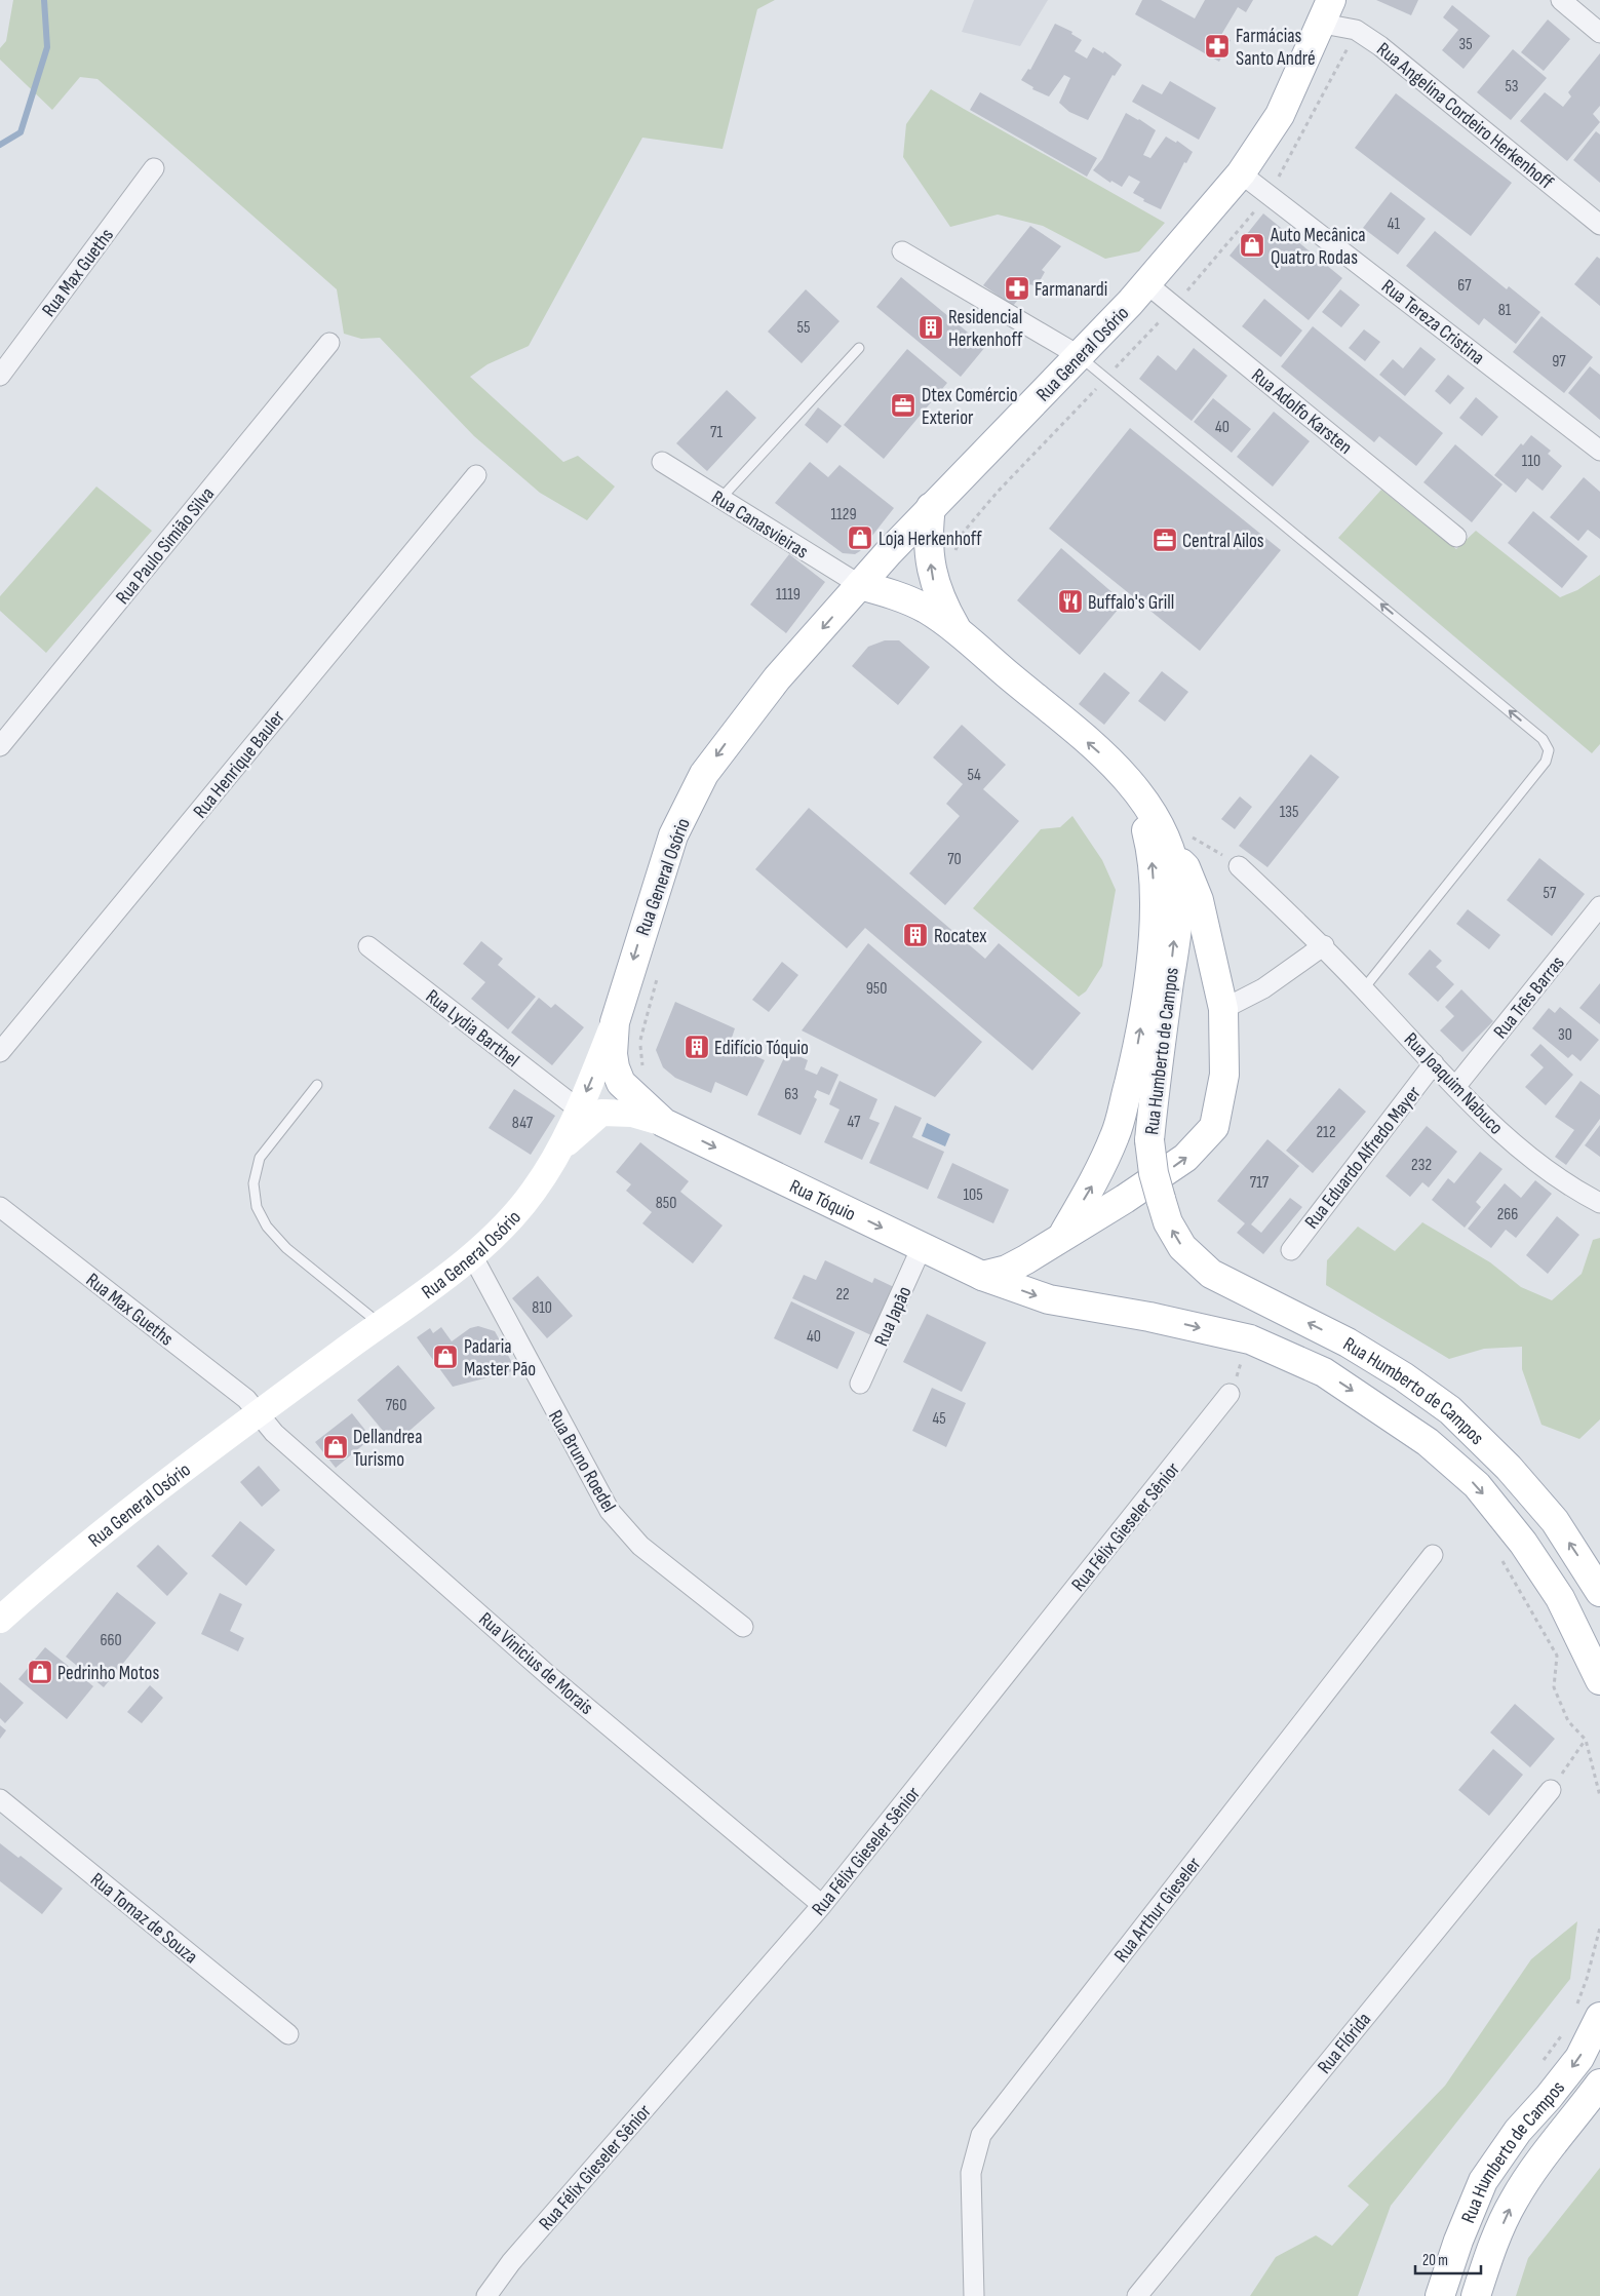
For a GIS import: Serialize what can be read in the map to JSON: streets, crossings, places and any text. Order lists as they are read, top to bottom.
{
  "streets": {
    "main road": ["Rua General Osório", "Rua Humberto de Campos", "Rua Tóquio"],
    "street": [
      "Rua Angelina Cordeiro Herkenhoff",
      "Rua Max Gueths",
      "Rua Tereza Cristina",
      "Rua Adolfo Karsten",
      "Rua Canasvieiras",
      "Rua Paulo Simião Silva",
      "Rua Henrique Bauler",
      "Rua Três Barras",
      "Rua Lydia Barthel",
      "Rua Joaquim Nabuco",
      "Rua Eduardo Alfredo Mayer",
      "Rua Japão",
      "Rua Bruno Roedel",
      "Rua Félix Gieseler Sênior",
      "Rua Vinicius de Morais",
      "Rua Arthur Gieseler",
      "Rua Tomaz de Souza",
      "Rua Flórida"
    ]
  },
  "crossings": [
    ["Rua Angelina Cordeiro Herkenhoff", "Rua General Osório"],
    ["Rua Max Gueths", "Rua General Osório"],
    ["Rua Max Gueths", "Rua Vinicius de Morais"],
    ["Rua Tereza Cristina", "Rua General Osório"],
    ["Rua General Osório", "Rua Adolfo Karsten"],
    ["Rua General Osório", "Rua Canasvieiras"],
    ["Rua General Osório", "Rua Lydia Barthel"],
    ["Rua General Osório", "Rua Humberto de Campos"],
    ["Rua General Osório", "Rua Tóquio"],
    ["Rua General Osório", "Rua Bruno Roedel"],
    ["Rua General Osório", "Rua Vinicius de Morais"],
    ["Rua Canasvieiras", "Rua Humberto de Campos"],
    ["Rua Três Barras", "Rua Joaquim Nabuco"],
    ["Rua Humberto de Campos", "Rua Tóquio"],
    ["Rua Joaquim Nabuco", "Rua Eduardo Alfredo Mayer"],
    ["Rua Tóquio", "Rua Japão"],
    ["Rua Félix Gieseler Sênior", "Rua Vinicius de Morais"]
  ],
  "one_way": ["Rua Tóquio"],
  "places": {
    "pharmacy": ["Farmácias Santo André", "Farmanardi"],
    "shop": [
      "Auto Mecânica Quatro Rodas",
      "Loja Herkenhoff",
      "Padaria Master Pão",
      "Dellandrea Turismo",
      "Pedrinho Motos"
    ],
    "building": ["Residencial Herkenhoff", "Rocatex", "Edifício Tóquio"],
    "office": ["Dtex Comércio Exterior", "Central Ailos"],
    "restaurant": ["Buffalo's Grill"]
  },
  "house_numbers": [
    "35",
    "53",
    "41",
    "67",
    "81",
    "55",
    "97",
    "40",
    "71",
    "110",
    "1129",
    "1119",
    "54",
    "135",
    "70",
    "57",
    "950",
    "30",
    "63",
    "47",
    "847",
    "212",
    "232",
    "717",
    "105",
    "850",
    "266",
    "22",
    "810",
    "40",
    "760",
    "45",
    "660"
  ],
  "scale_bar": "20 m"
}
